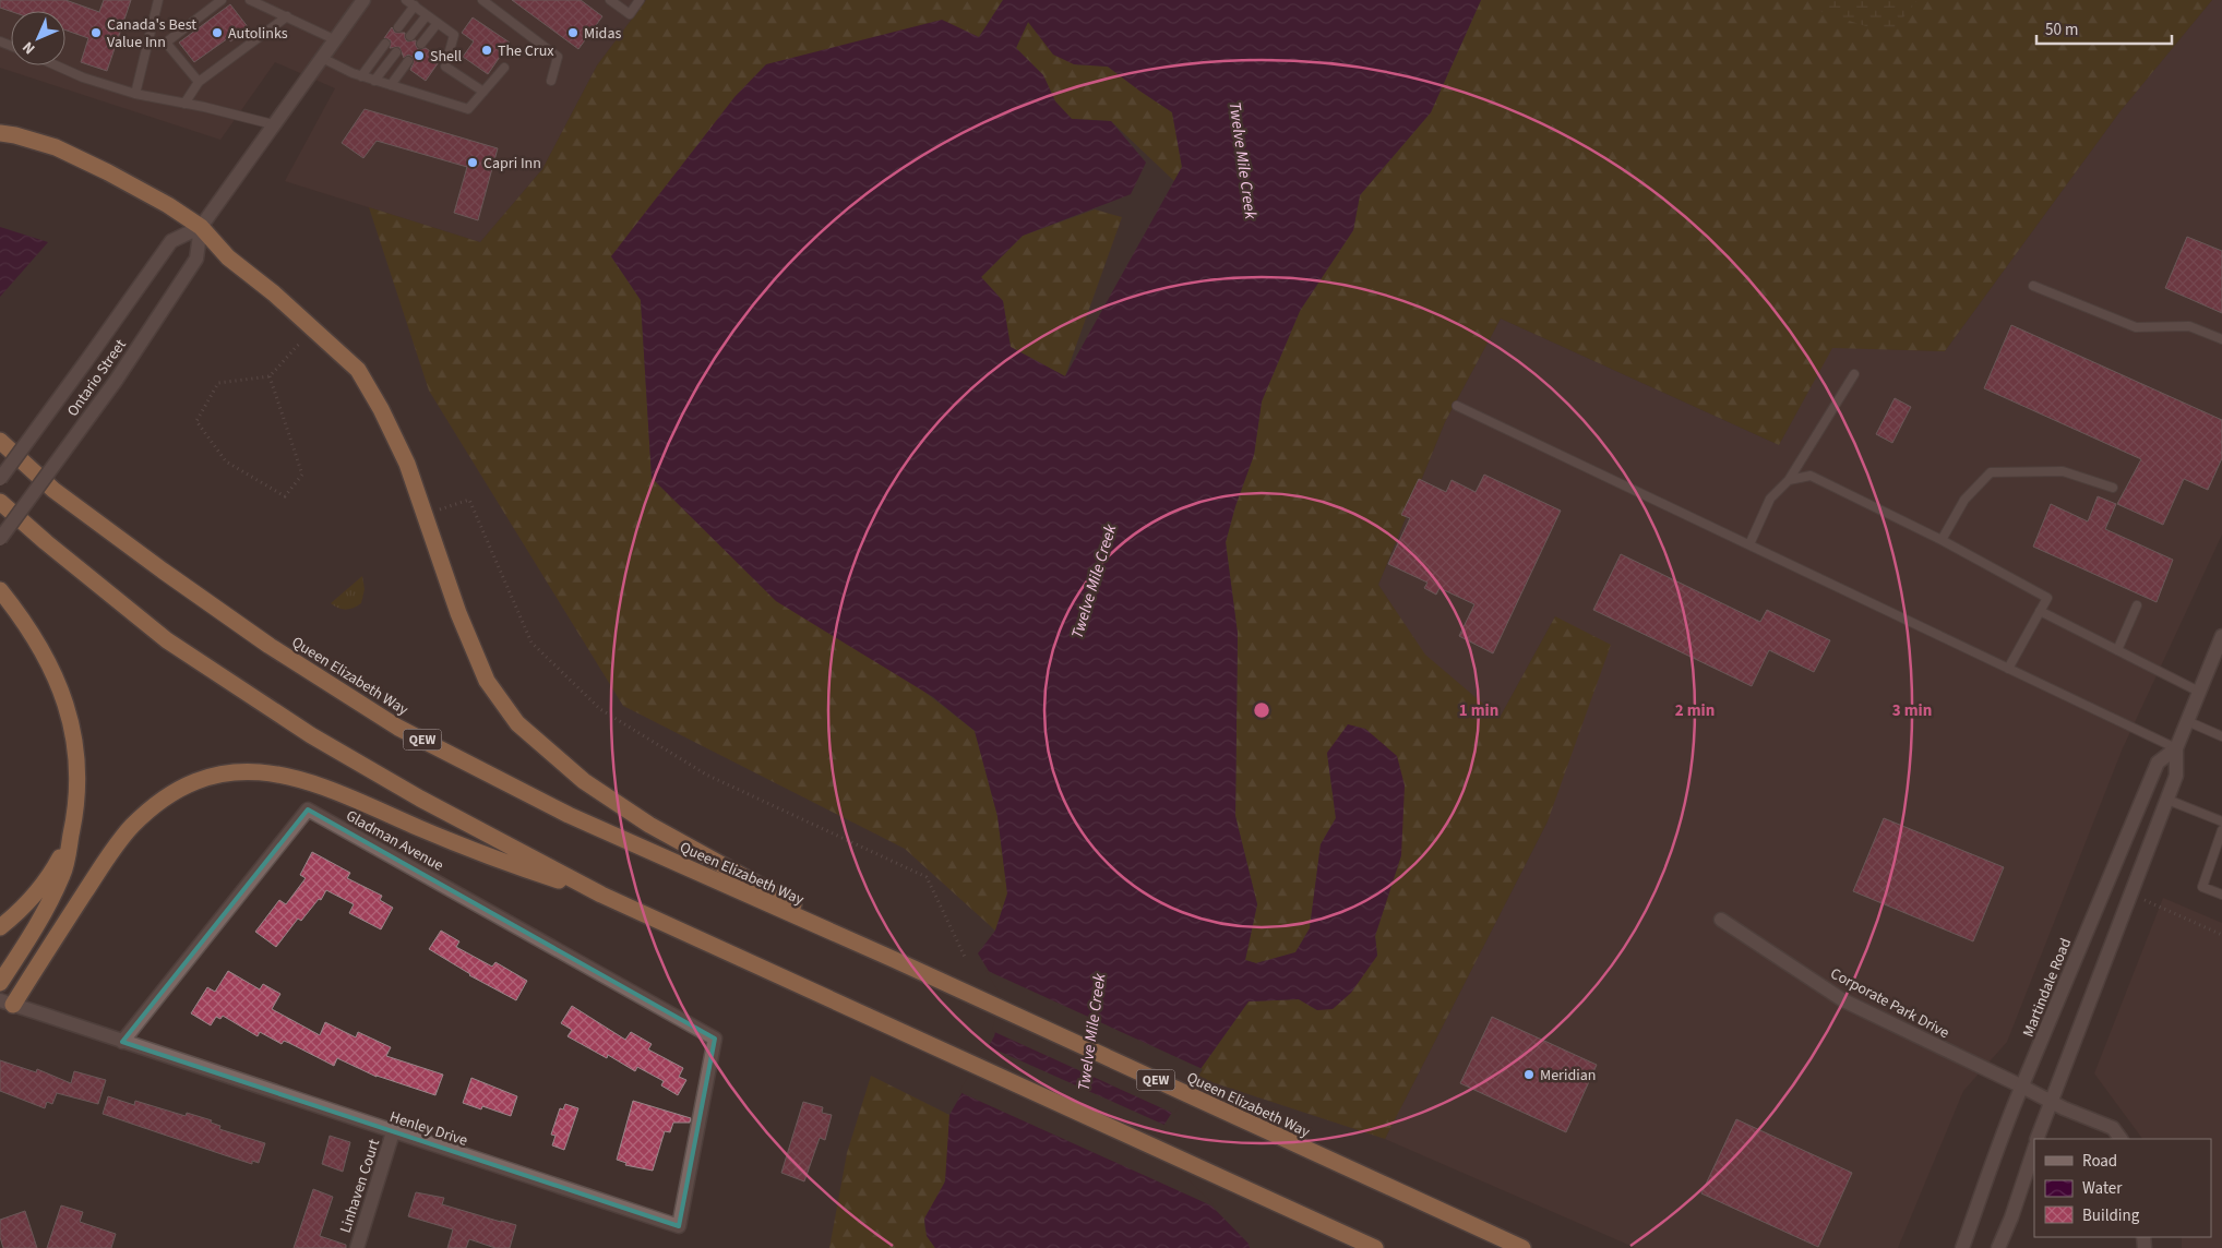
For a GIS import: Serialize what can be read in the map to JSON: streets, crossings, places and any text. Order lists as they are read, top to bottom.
{
  "streets": {
    "highway": ["Queen Elizabeth Way", "QEW"],
    "main road": [
      "Ontario Street",
      "Gladman Avenue",
      "Martindale Road",
      "Corporate Park Drive",
      "Henley Drive",
      "Linhaven Court"
    ]
  },
  "crossings": [
    ["Gladman Avenue", "Henley Drive"],
    ["Martindale Road", "Corporate Park Drive"],
    ["Henley Drive", "Linhaven Court"]
  ],
  "water": ["Twelve Mile Creek"],
  "places": [
    "Canada's Best Value Inn",
    "Autolinks",
    "Midas",
    "The Crux",
    "Shell",
    "Capri Inn",
    "Meridian"
  ],
  "legend": ["Road", "Water", "Building"],
  "scale_bar": "50 m",
  "north": "bottom left",
  "rings": ["1 min", "2 min", "3 min"]
}
